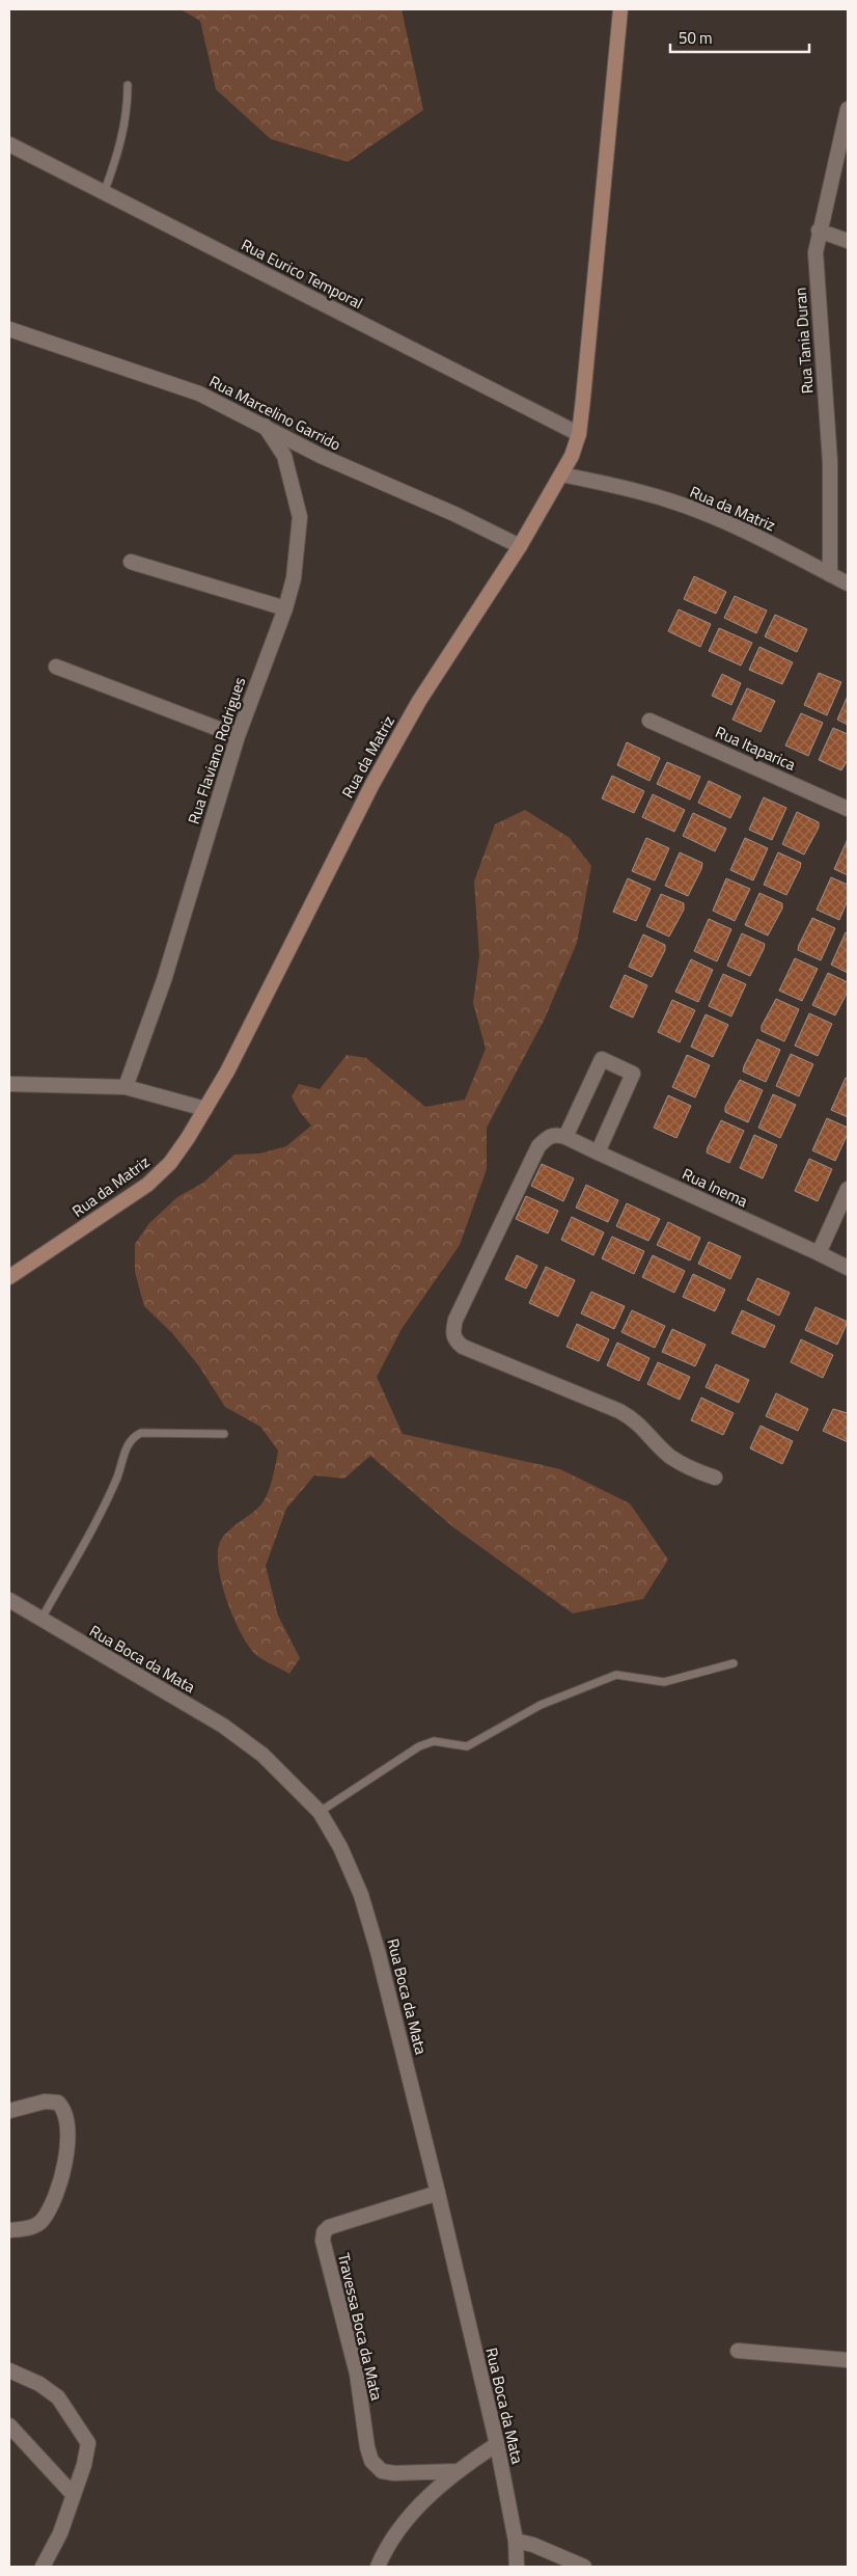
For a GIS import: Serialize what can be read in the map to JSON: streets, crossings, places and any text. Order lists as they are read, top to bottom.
{
  "streets": {
    "main road": ["Rua da Matriz"],
    "street": [
      "Rua Eurico Temporal",
      "Rua Tania Duran",
      "Rua Marcelino Garrido",
      "Rua Itaparica",
      "Rua Flaviano Rodrigues",
      "Rua Inema",
      "Rua Boca da Mata",
      "Travessa Boca da Mata"
    ]
  },
  "crossings": [
    ["Rua Tania Duran", "Rua da Matriz"],
    ["Rua Marcelino Garrido", "Rua da Matriz"],
    ["Rua Marcelino Garrido", "Rua Flaviano Rodrigues"],
    ["Rua Boca da Mata", "Travessa Boca da Mata"]
  ],
  "scale_bar": "50 m"
}
